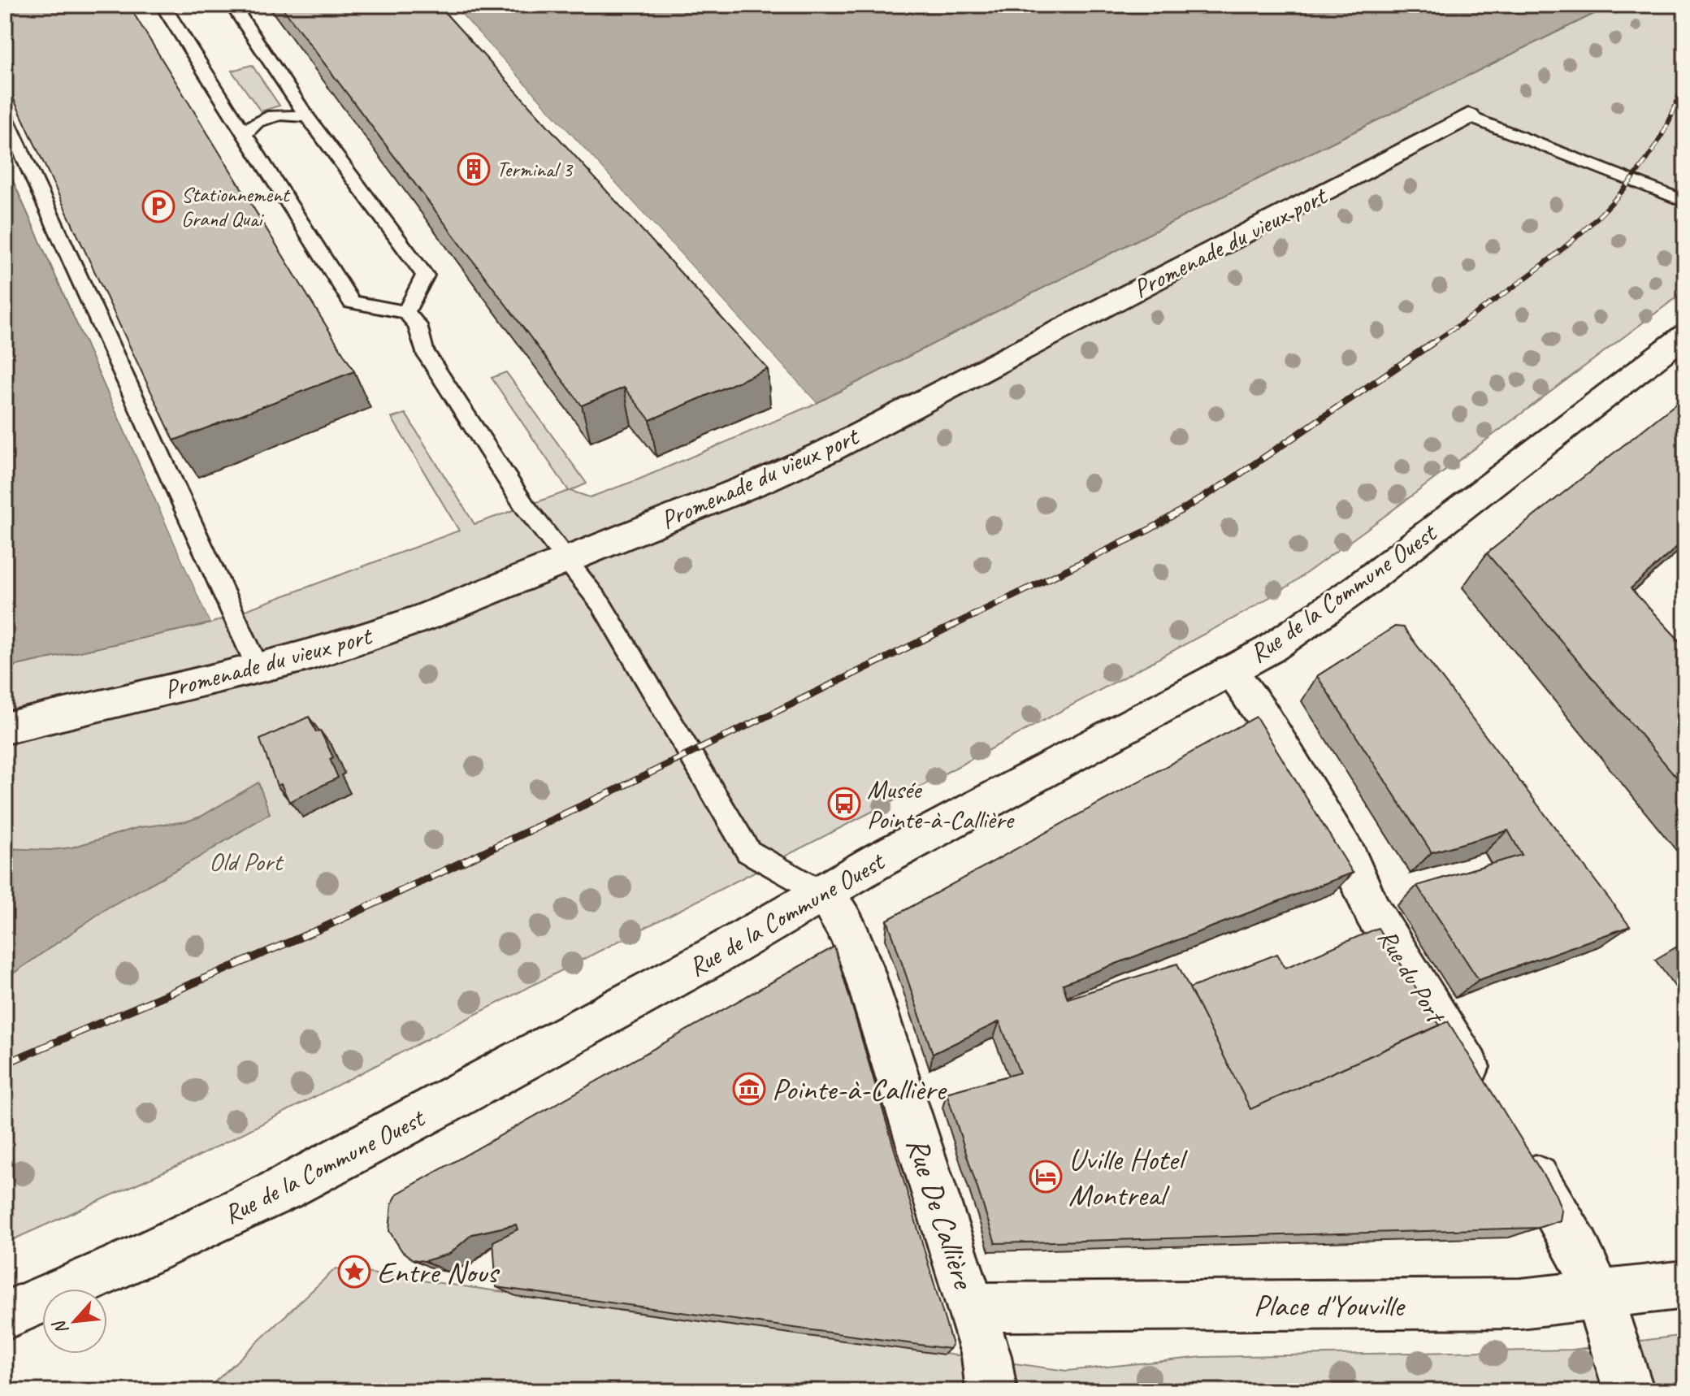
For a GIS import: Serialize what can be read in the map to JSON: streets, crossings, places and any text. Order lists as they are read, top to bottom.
{
  "streets": {
    "street": [
      "Promenade du vieux port",
      "Rue de la Commune Ouest",
      "Rue du Port",
      "Rue De Callière",
      "Place d'Youville"
    ]
  },
  "crossings": [
    ["Rue de la Commune Ouest", "Rue du Port"],
    ["Rue de la Commune Ouest", "Rue De Callière"],
    ["Rue De Callière", "Place d'Youville"]
  ],
  "parks": ["Old Port"],
  "places": {
    "building": ["Terminal 3"],
    "parking": ["Stationnement Grand Quai"],
    "bus stop": ["Musée Pointe-à-Callière"],
    "museum": ["Pointe-à-Callière"],
    "hotel": ["Uville Hotel Montreal"],
    "place": ["Entre Nous"]
  },
  "north": "bottom left"
}
